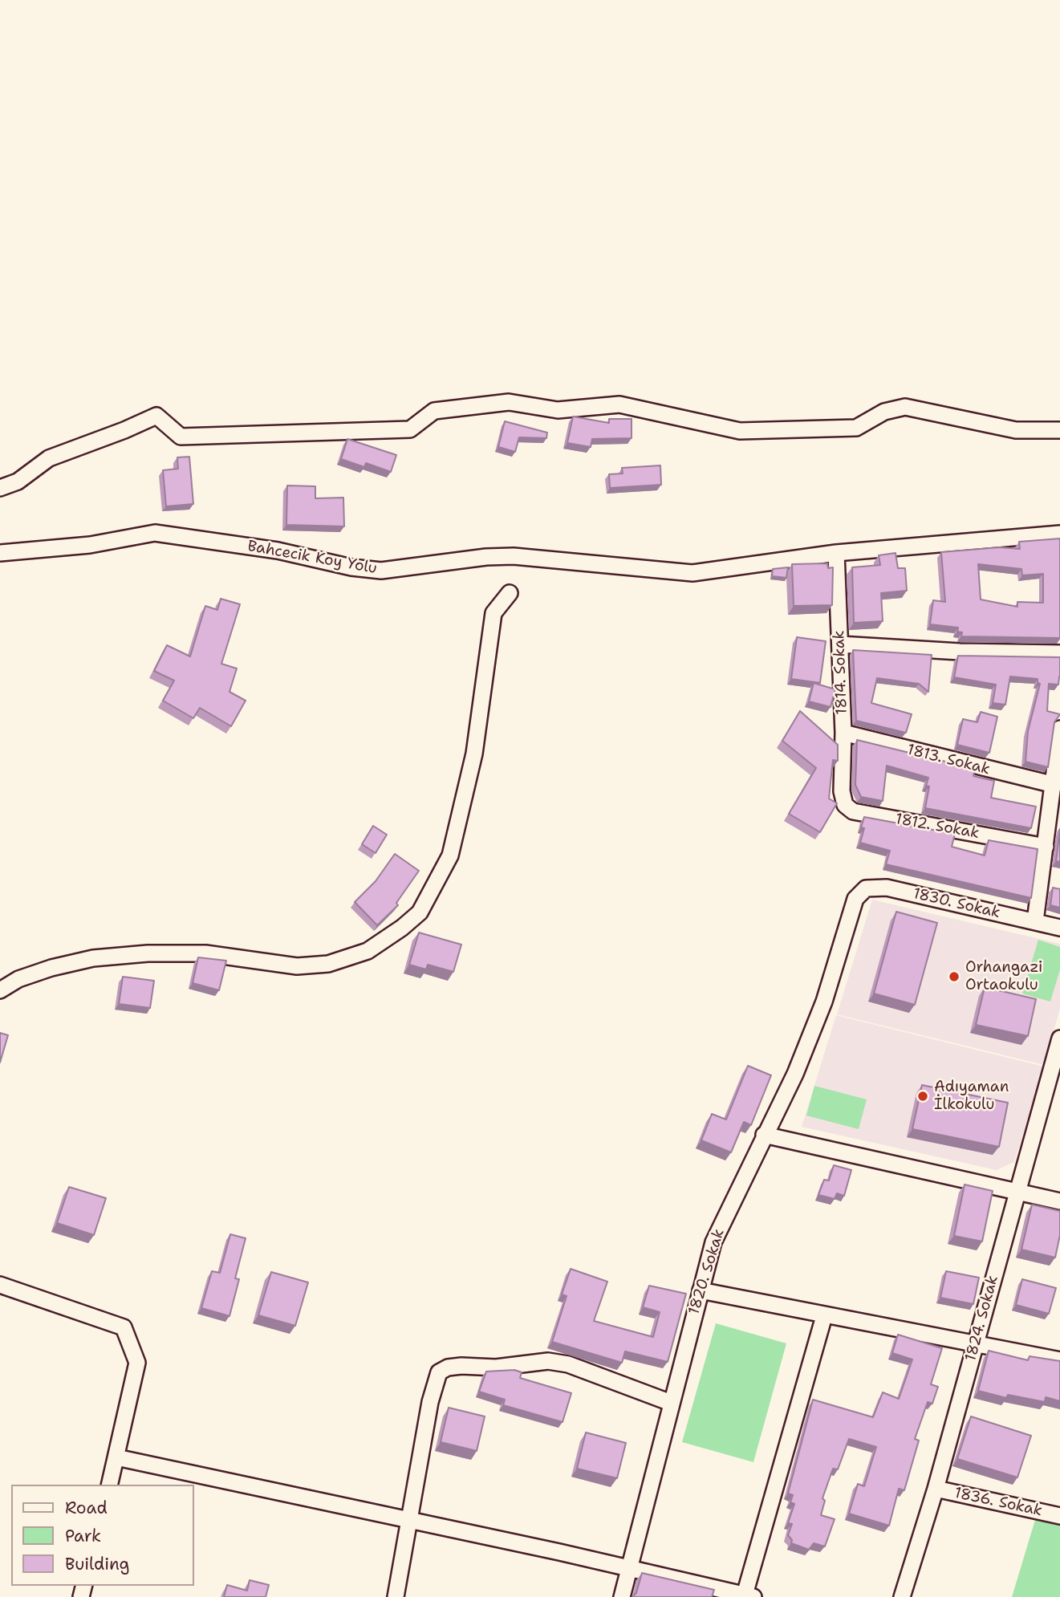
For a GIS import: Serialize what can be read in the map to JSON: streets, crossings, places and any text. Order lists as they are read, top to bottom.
{
  "streets": {
    "street": [
      "Bahcecik Koy Yolu",
      "1814. Sokak",
      "1813. Sokak",
      "1812. Sokak",
      "1830. Sokak",
      "1820. Sokak",
      "1824. Sokak",
      "1836. Sokak"
    ]
  },
  "crossings": [
    ["Bahcecik Koy Yolu", "1814. Sokak"],
    ["1814. Sokak", "1813. Sokak"],
    ["1814. Sokak", "1812. Sokak"],
    ["1830. Sokak", "1820. Sokak"],
    ["1824. Sokak", "1836. Sokak"]
  ],
  "places": ["Orhangazi Ortaokulu", "Adıyaman İlkokulu"],
  "legend": ["Road", "Park", "Building"]
}
